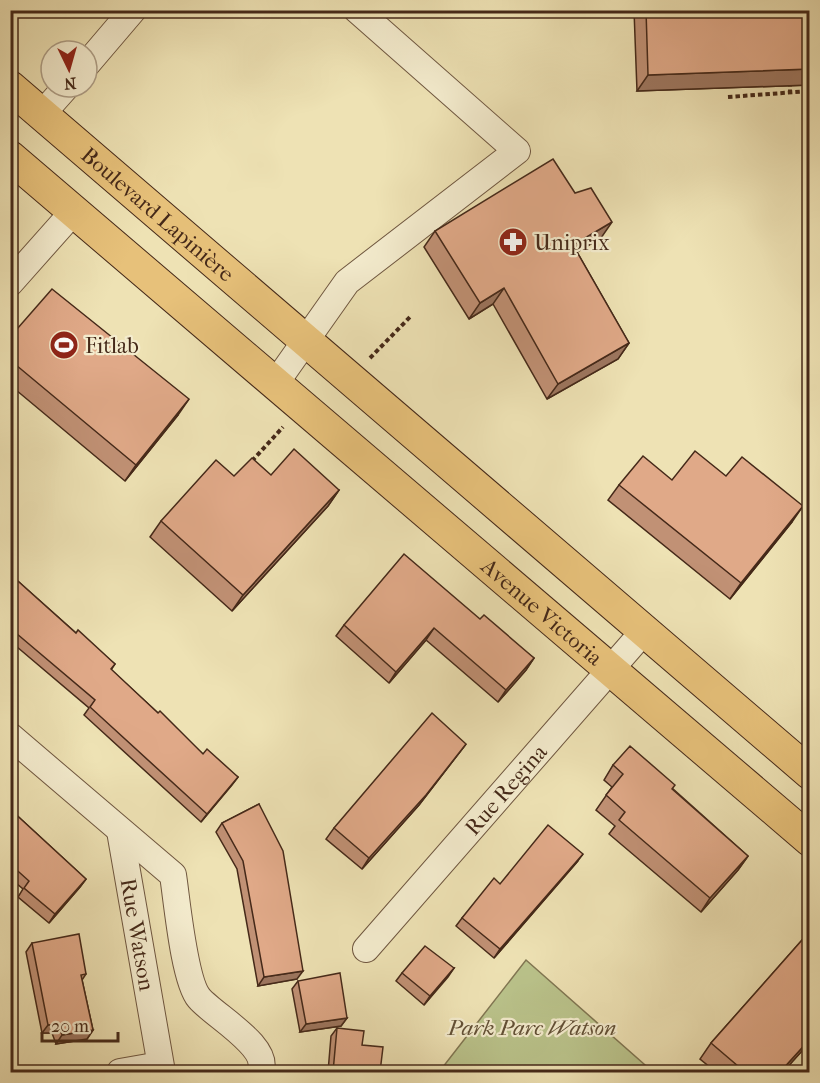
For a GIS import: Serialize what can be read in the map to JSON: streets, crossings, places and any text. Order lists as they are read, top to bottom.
{
  "streets": {
    "main road": ["Boulevard Lapinière", "Avenue Victoria"],
    "street": ["Rue Regina", "Rue Watson"]
  },
  "crossings": [
    ["Avenue Victoria", "Rue Regina"]
  ],
  "parks": ["Park Parc Watson"],
  "places": {
    "pharmacy": ["Uniprix"],
    "sports": ["Fitlab"]
  },
  "scale_bar": "20 m",
  "north": "bottom"
}
